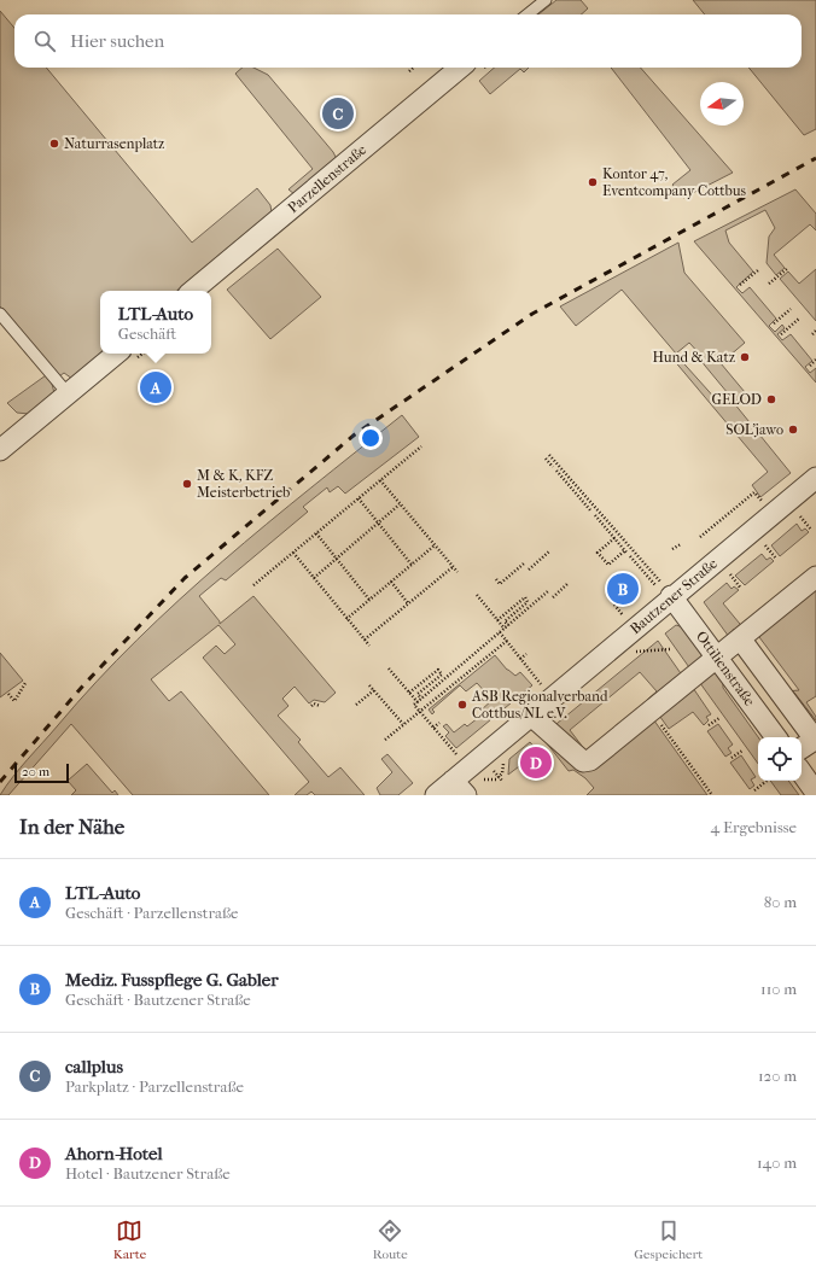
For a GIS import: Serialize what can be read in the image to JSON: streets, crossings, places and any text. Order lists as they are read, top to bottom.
{
  "streets": {
    "street": ["Parzellenstraße", "Bautzener Straße", "Ottilienstraße"]
  },
  "crossings": [
    ["Bautzener Straße", "Ottilienstraße"]
  ],
  "places": [
    "Naturrasenplatz",
    "Kontor 47, Eventcompany Cottbus",
    "Hund & Katz",
    "GELOD",
    "SOL'jawo",
    "M & K, KFZ Meisterbetrieb",
    "ASB Regionalverband Cottbus/NL e.V."
  ],
  "scale_bar": "20 m",
  "north": "left",
  "page": {
    "search": "Hier suchen",
    "pins": [
      "C",
      "A",
      "B",
      "D"
    ],
    "popup": ["LTL-Auto", "Geschäft"],
    "scale": "20 m",
    "heading": ["In der Nähe", "4 Ergebnisse"],
    "list": [
      {
        "mark": "A",
        "name": "LTL-Auto",
        "note": "Geschäft · Parzellenstraße",
        "value": "80 m"
      },
      {
        "mark": "B",
        "name": "Mediz. Fusspflege G. Gabler",
        "note": "Geschäft · Bautzener Straße",
        "value": "110 m"
      },
      {
        "mark": "C",
        "name": "callplus",
        "note": "Parkplatz · Parzellenstraße",
        "value": "120 m"
      },
      {
        "mark": "D",
        "name": "Ahorn-Hotel",
        "note": "Hotel · Bautzener Straße",
        "value": "140 m"
      }
    ],
    "nav": ["Karte", "Route", "Gespeichert"]
  }
}
